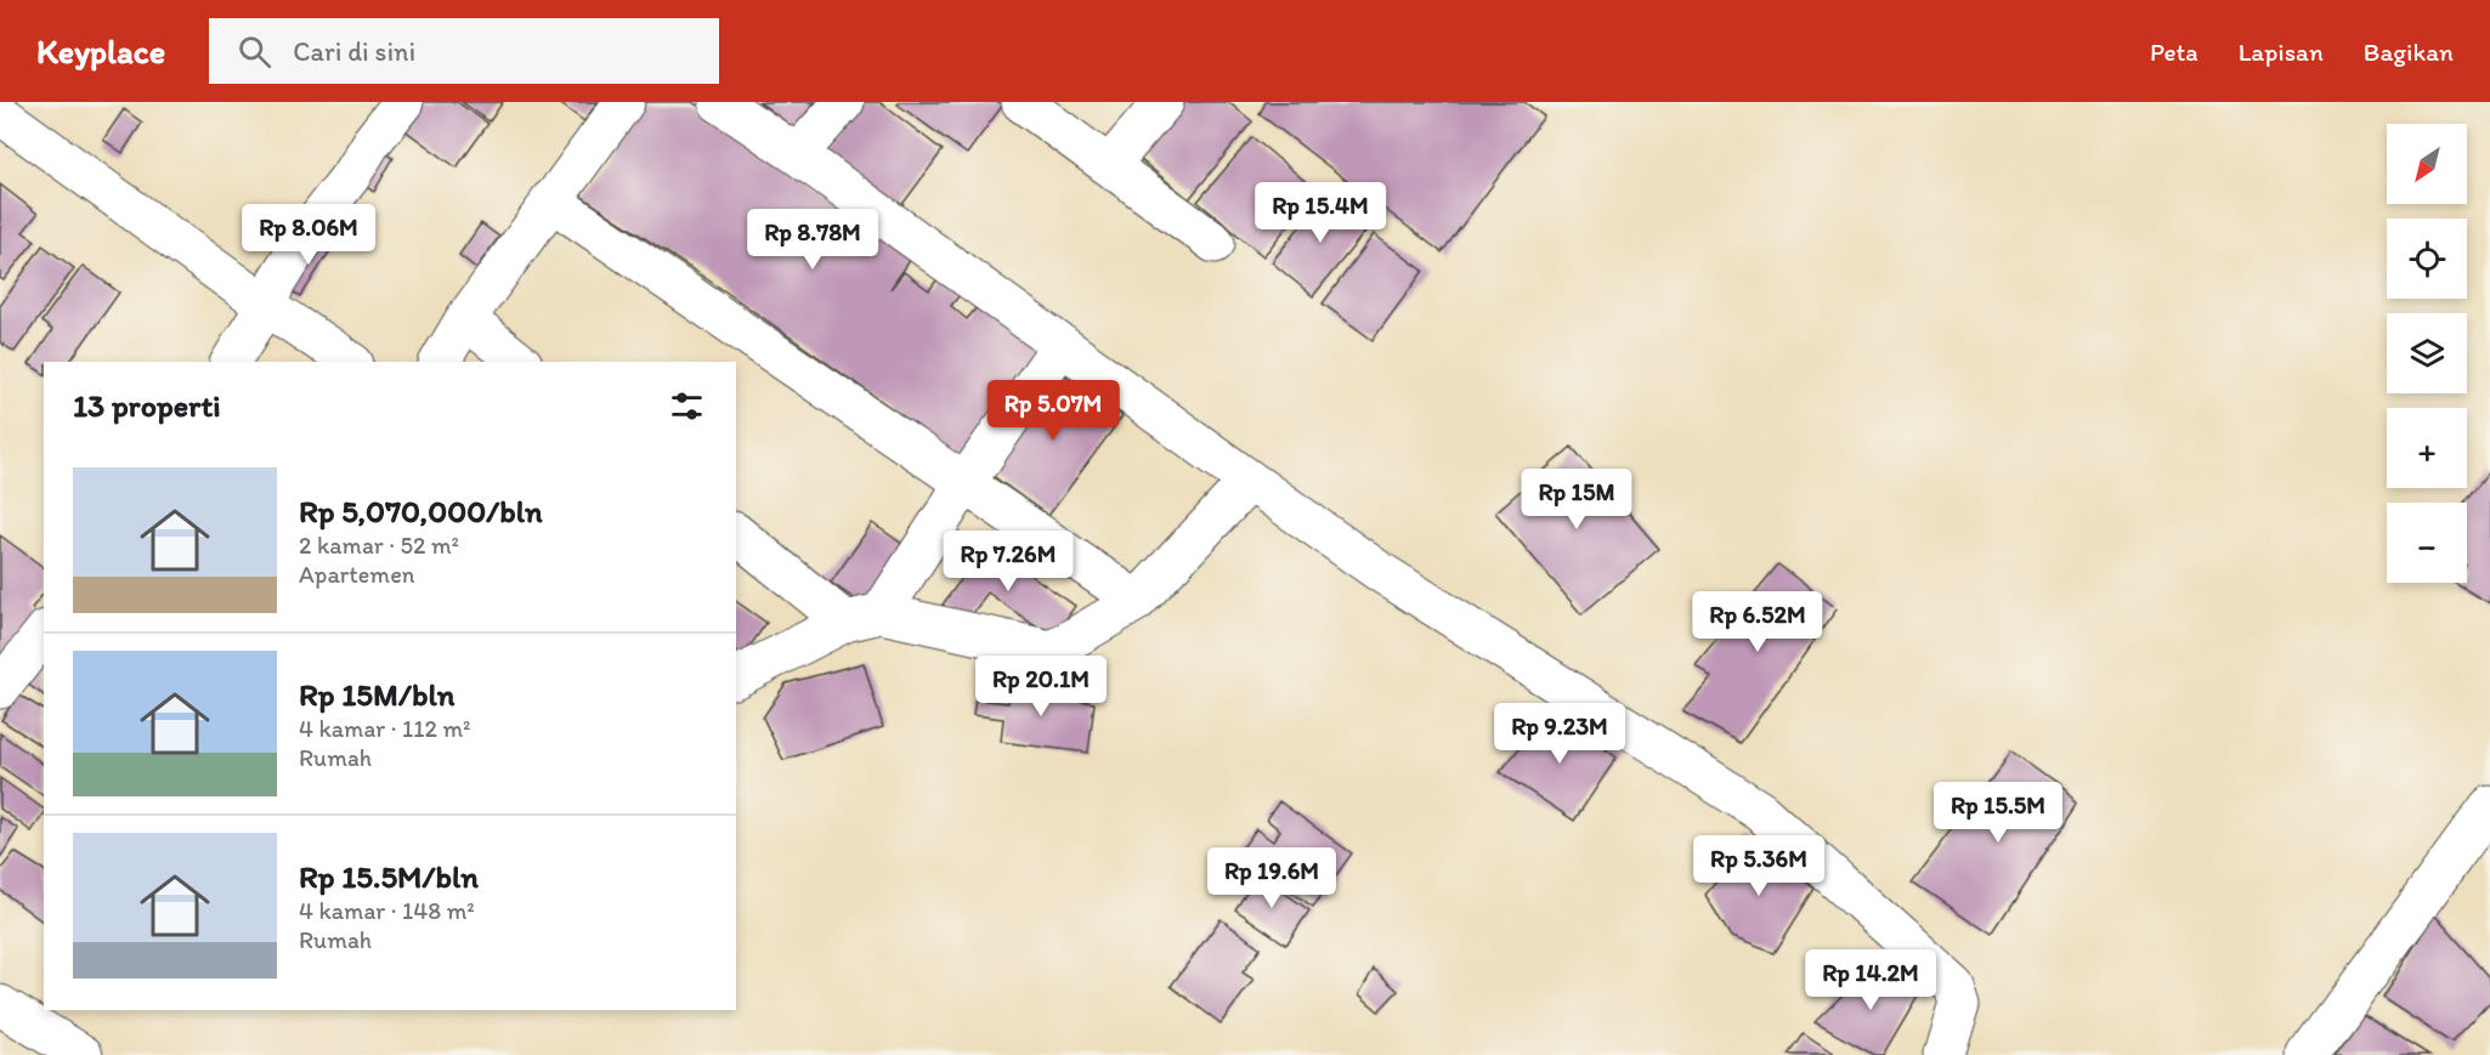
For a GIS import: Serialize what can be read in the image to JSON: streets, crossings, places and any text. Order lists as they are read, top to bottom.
{
  "north": "bottom left",
  "page": {
    "header": "Keyplace",
    "search": "Cari di sini",
    "nav": ["Peta", "Lapisan", "Bagikan"],
    "map_buttons": ["+", "−"],
    "price": [
      "Rp 15.4M",
      "Rp 8.06M",
      "Rp 8.78M",
      "Rp 5.07M",
      "Rp 15M",
      "Rp 7.26M",
      "Rp 6.52M",
      "Rp 20.1M",
      "Rp 9.23M",
      "Rp 15.5M",
      "Rp 5.36M",
      "Rp 19.6M",
      "Rp 14.2M"
    ],
    "heading": "13 properti",
    "list": [
      {
        "name": "Rp 5,070,000/bln",
        "note": "2 kamar · 52 m² · Apartemen"
      },
      {
        "name": "Rp 15M/bln",
        "note": "4 kamar · 112 m² · Rumah"
      },
      {
        "name": "Rp 15.5M/bln",
        "note": "4 kamar · 148 m² · Rumah"
      }
    ]
  }
}
